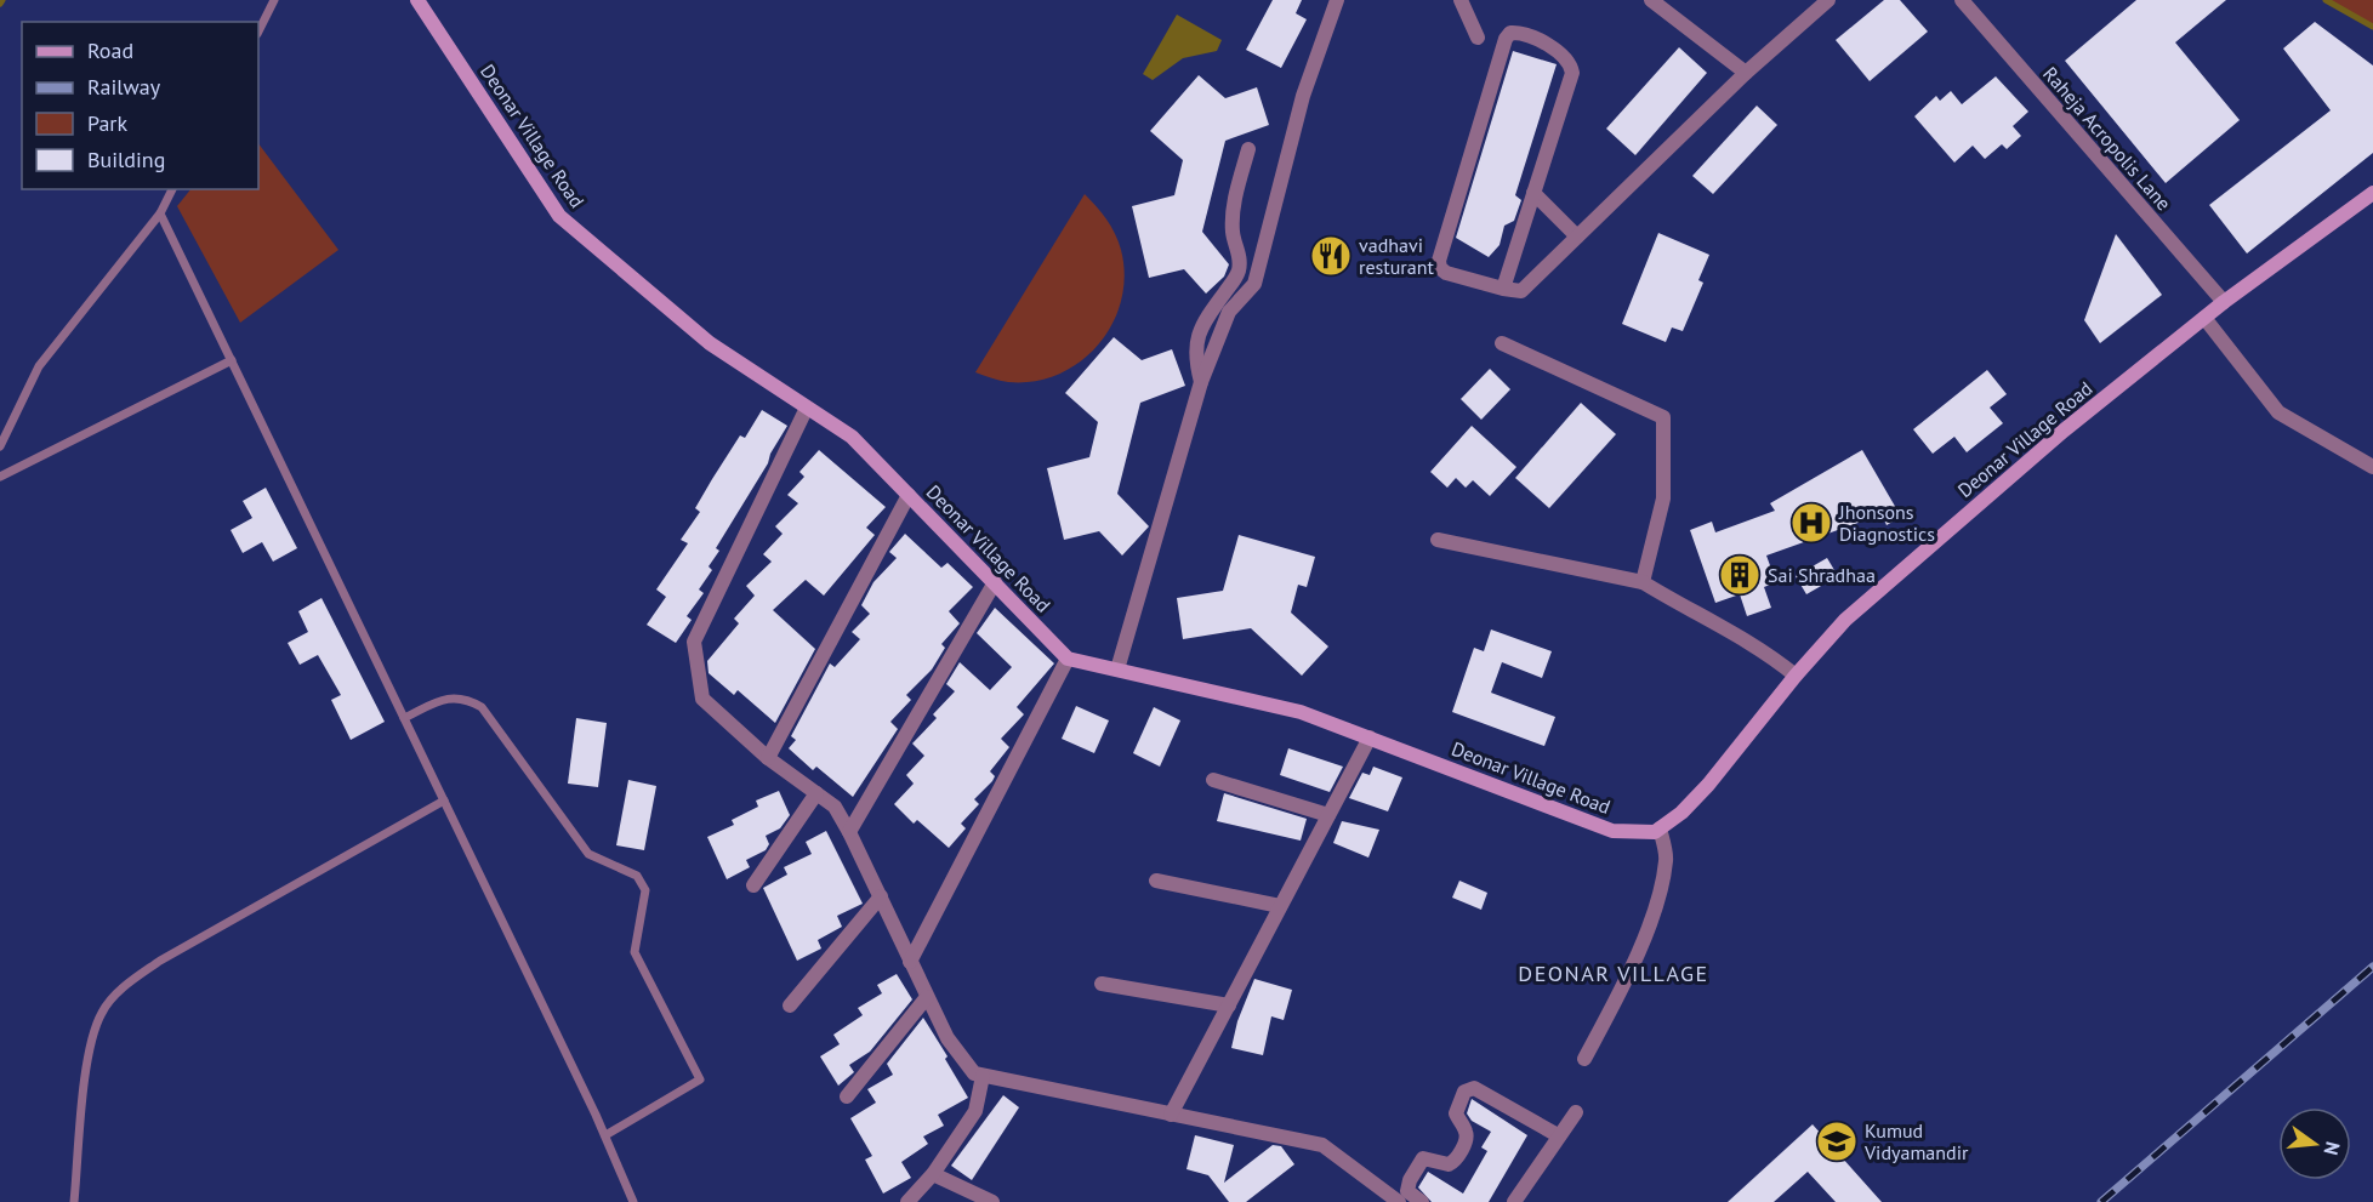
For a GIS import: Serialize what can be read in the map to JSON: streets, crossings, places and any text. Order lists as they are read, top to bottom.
{
  "streets": {
    "main road": ["Deonar Village Road"],
    "street": ["Raheja Acropolis Lane"]
  },
  "crossings": [
    ["Deonar Village Road", "Raheja Acropolis Lane"]
  ],
  "districts": ["DEONAR VILLAGE"],
  "places": {
    "restaurant": ["vadhavi resturant"],
    "hospital": ["Jhonsons Diagnostics"],
    "building": ["Sai Shradhaa"],
    "school or university": ["Kumud Vidyamandir"]
  },
  "legend": [
    "Road",
    "Railway",
    "Park",
    "Building"
  ],
  "north": "right"
}
